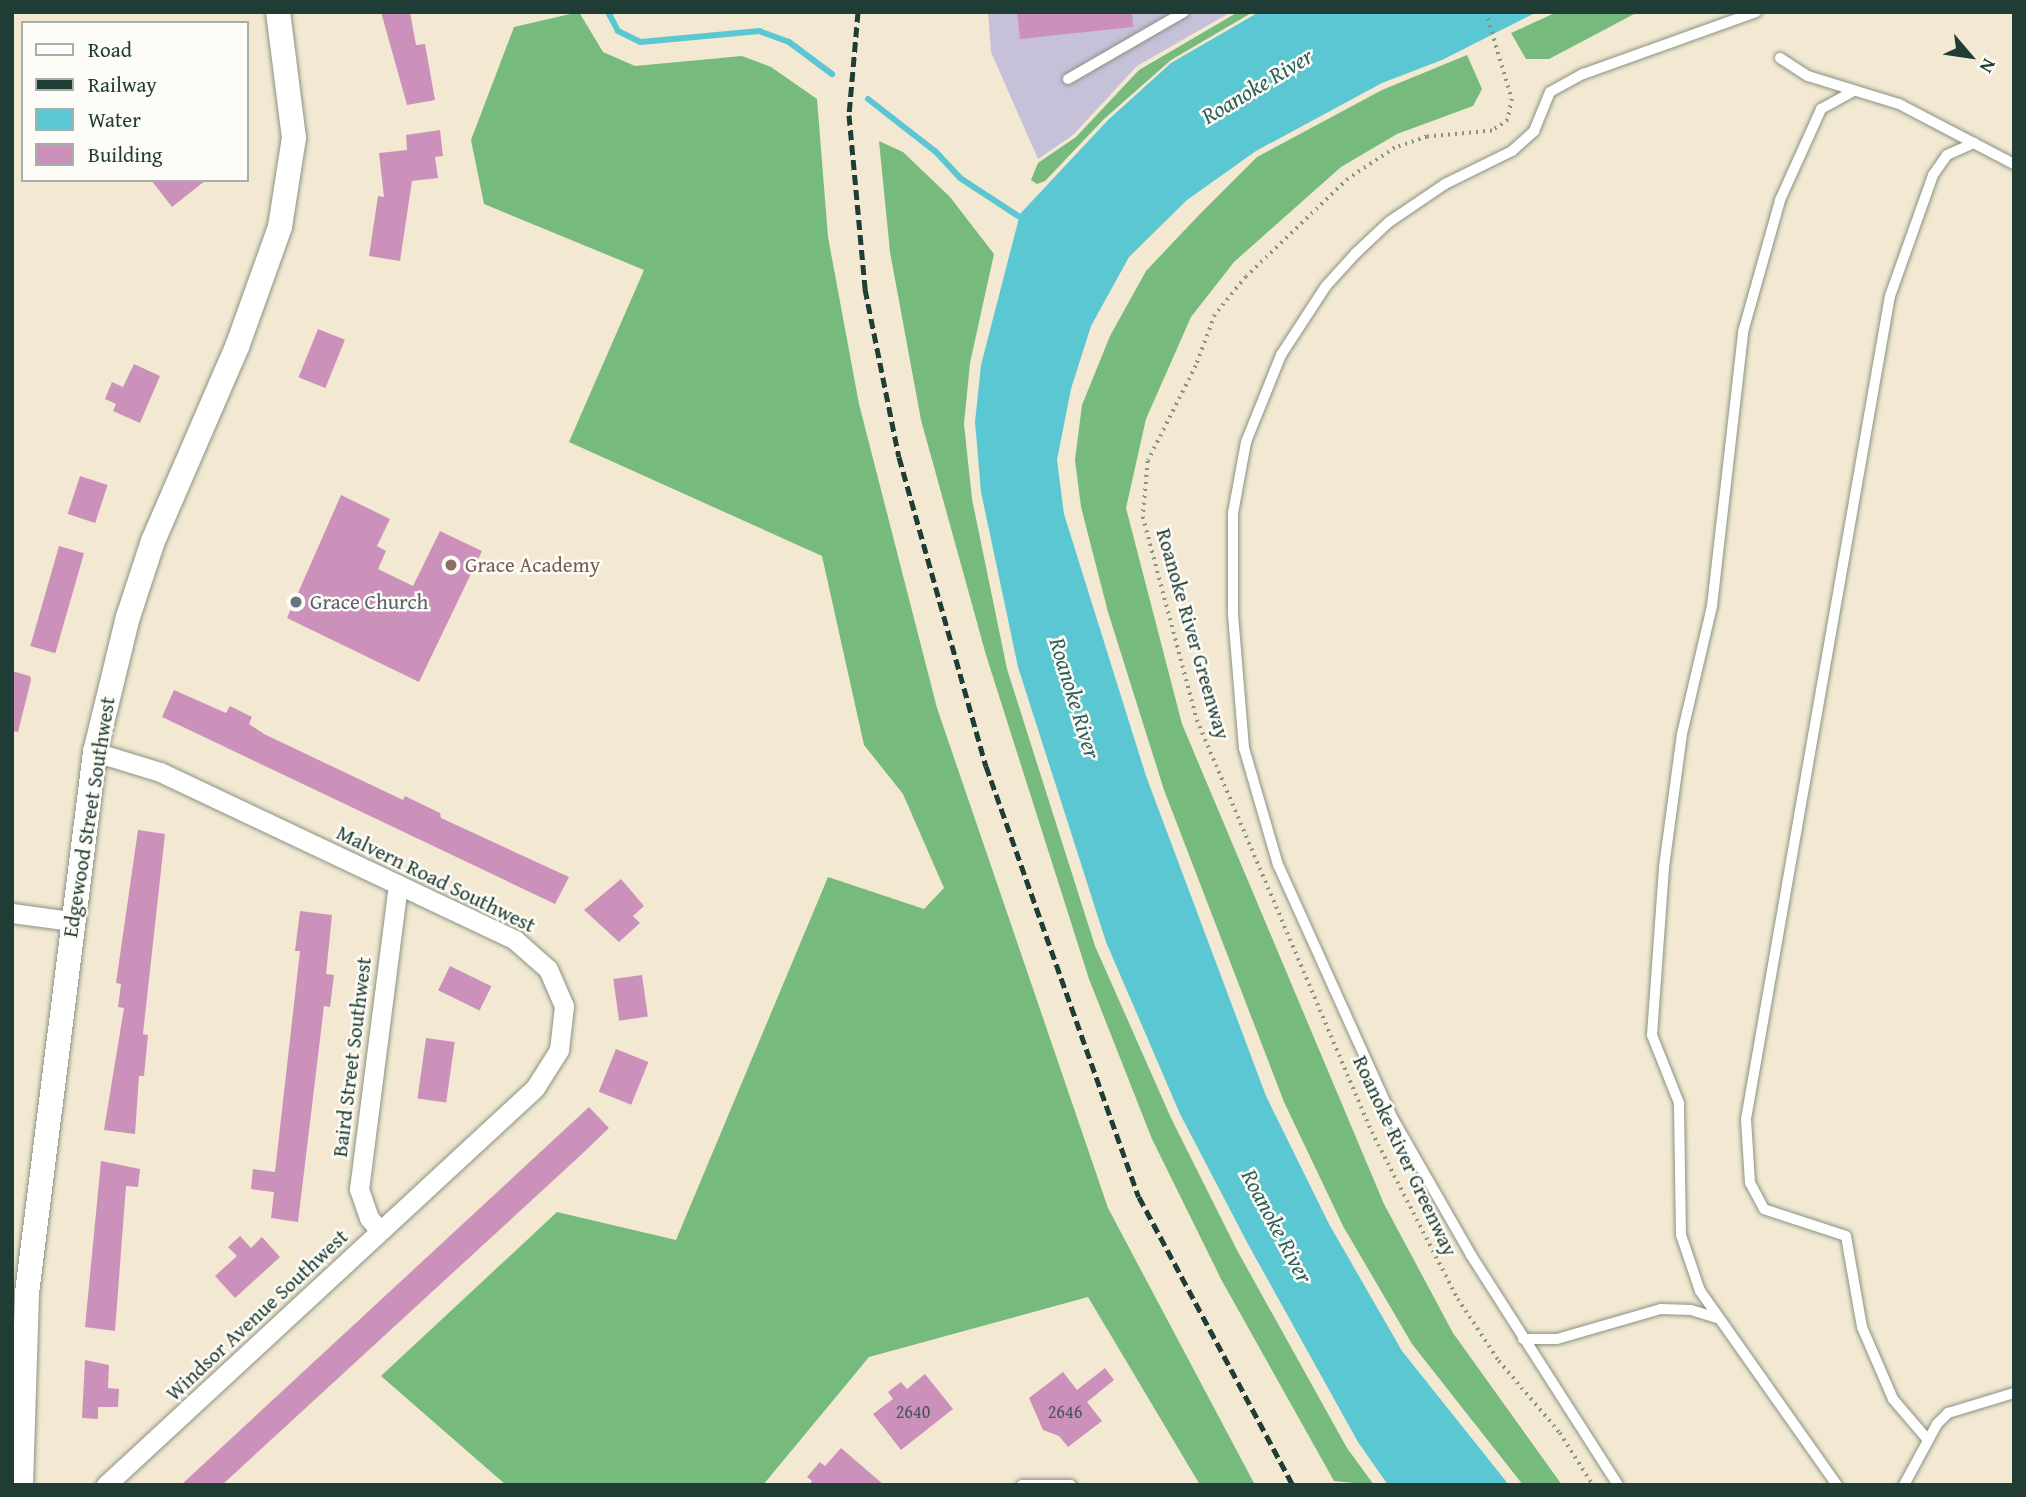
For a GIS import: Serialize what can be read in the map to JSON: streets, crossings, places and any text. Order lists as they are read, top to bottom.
{
  "streets": {
    "street": [
      "Edgewood Street Southwest",
      "Malvern Road Southwest",
      "Baird Street Southwest",
      "Windsor Avenue Southwest"
    ],
    "path": ["Roanoke River Greenway"]
  },
  "crossings": [
    ["Edgewood Street Southwest", "Malvern Road Southwest"],
    ["Malvern Road Southwest", "Baird Street Southwest"],
    ["Malvern Road Southwest", "Windsor Avenue Southwest"],
    ["Baird Street Southwest", "Windsor Avenue Southwest"]
  ],
  "water": ["Roanoke River"],
  "places": ["Grace Academy", "Grace Church"],
  "house_numbers": ["2640", "2646"],
  "legend": [
    "Road",
    "Railway",
    "Water",
    "Building"
  ],
  "north": "bottom right"
}
